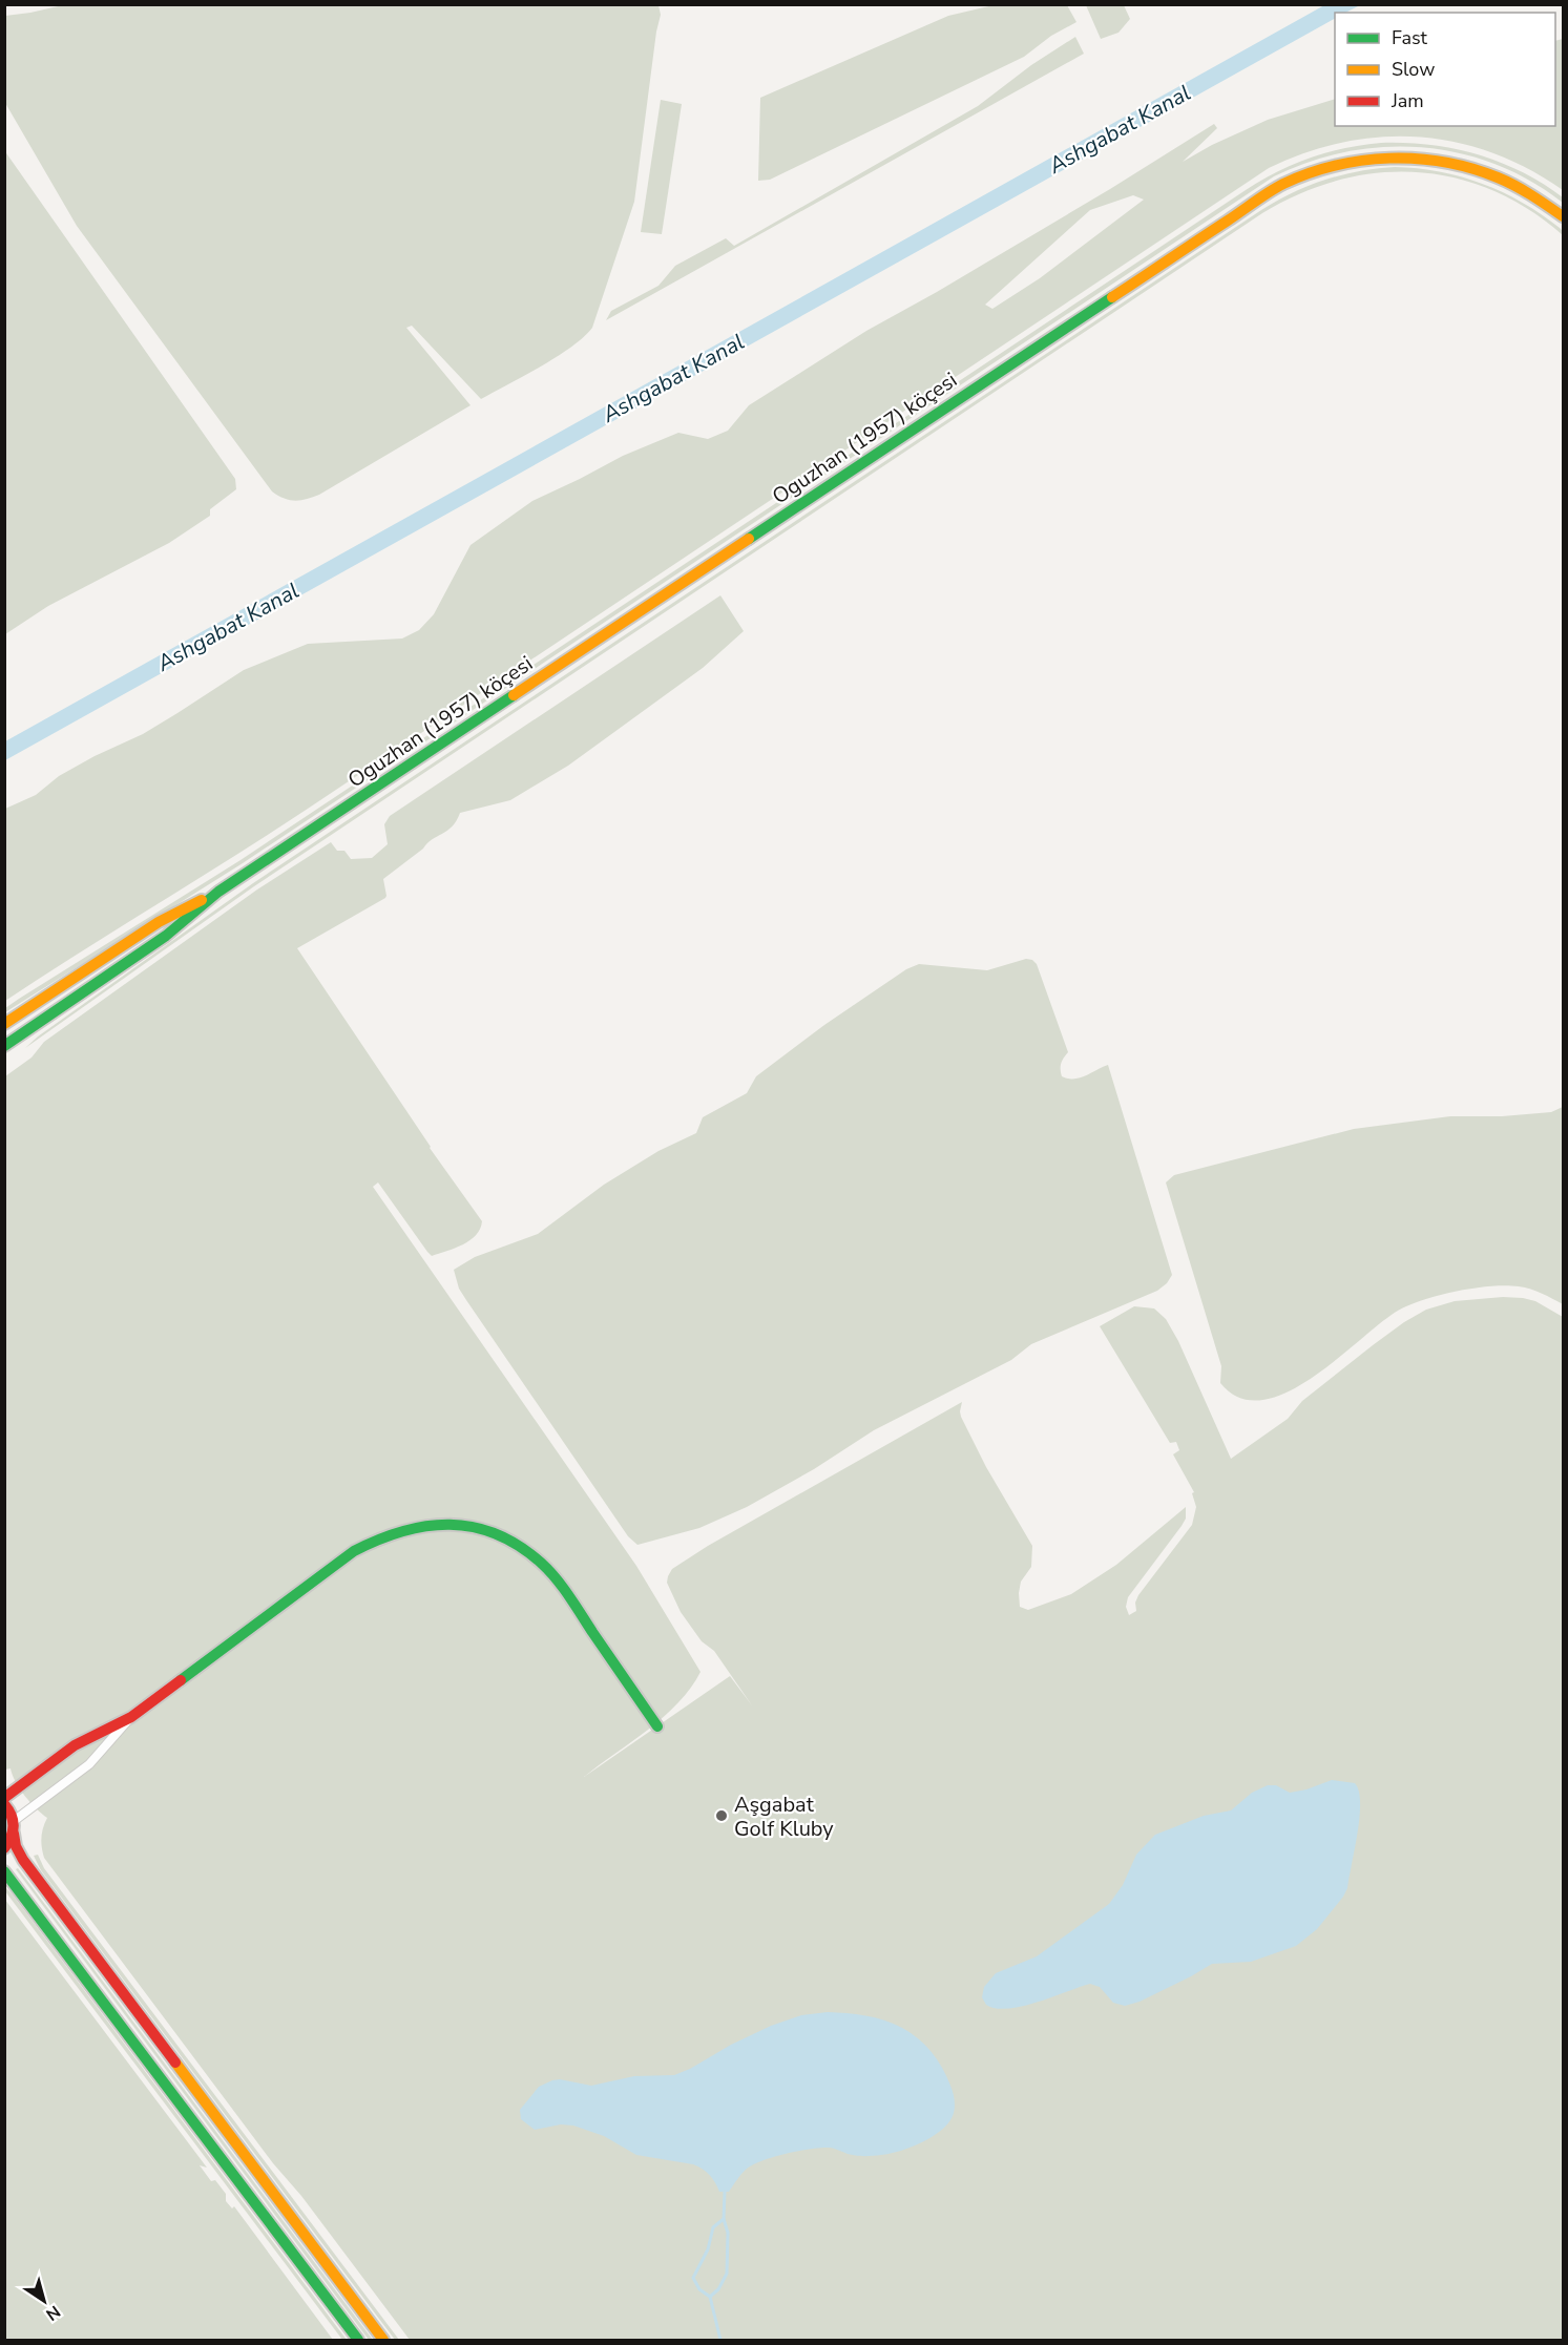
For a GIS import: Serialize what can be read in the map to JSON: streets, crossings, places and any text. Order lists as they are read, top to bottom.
{
  "streets": {
    "street": ["Oguzhan (1957) köçesi"]
  },
  "water": ["Ashgabat Kanal"],
  "places": ["Aşgabat Golf Kluby"],
  "legend": ["Fast", "Slow", "Jam"],
  "north": "bottom right"
}
